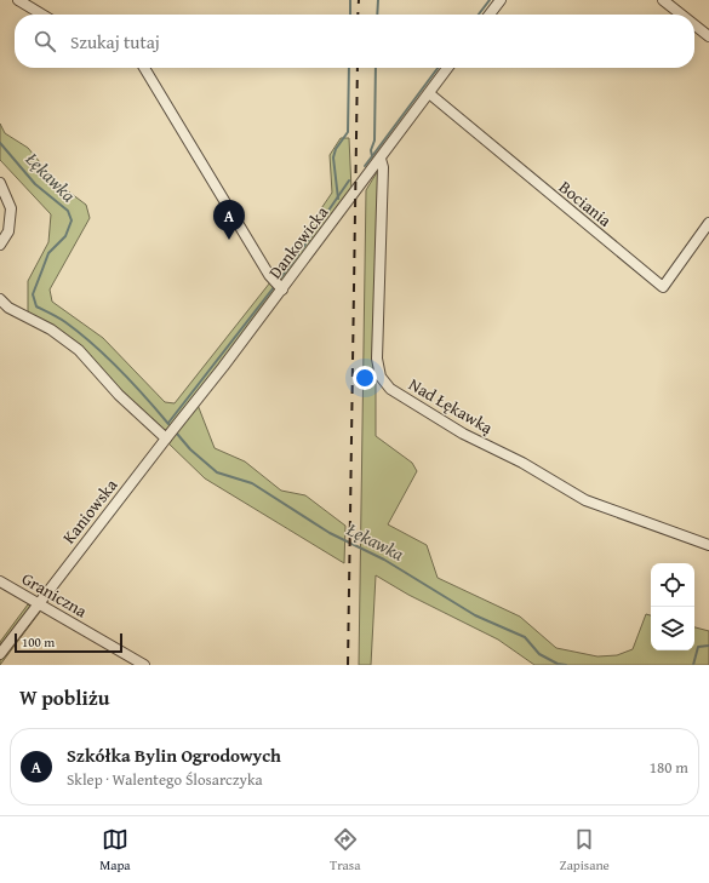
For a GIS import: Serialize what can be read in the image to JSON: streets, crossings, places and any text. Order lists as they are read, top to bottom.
{
  "streets": {
    "street": [
      "Bociania",
      "Dankowicka",
      "Nad Łękawką",
      "Kaniowska",
      "Graniczna"
    ]
  },
  "crossings": [
    ["Bociania", "Dankowicka"],
    ["Dankowicka", "Nad Łękawką"],
    ["Dankowicka", "Kaniowska"],
    ["Kaniowska", "Graniczna"]
  ],
  "water": ["Łękawka"],
  "scale_bar": "100 m",
  "page": {
    "search": "Szukaj tutaj",
    "pins": "A",
    "scale": "100 m",
    "heading": "W pobliżu",
    "list": [
      {
        "mark": "A",
        "name": "Szkółka Bylin Ogrodowych",
        "note": "Sklep · Walentego Ślosarczyka",
        "value": "180 m"
      }
    ],
    "nav": ["Mapa", "Trasa", "Zapisane"]
  }
}
